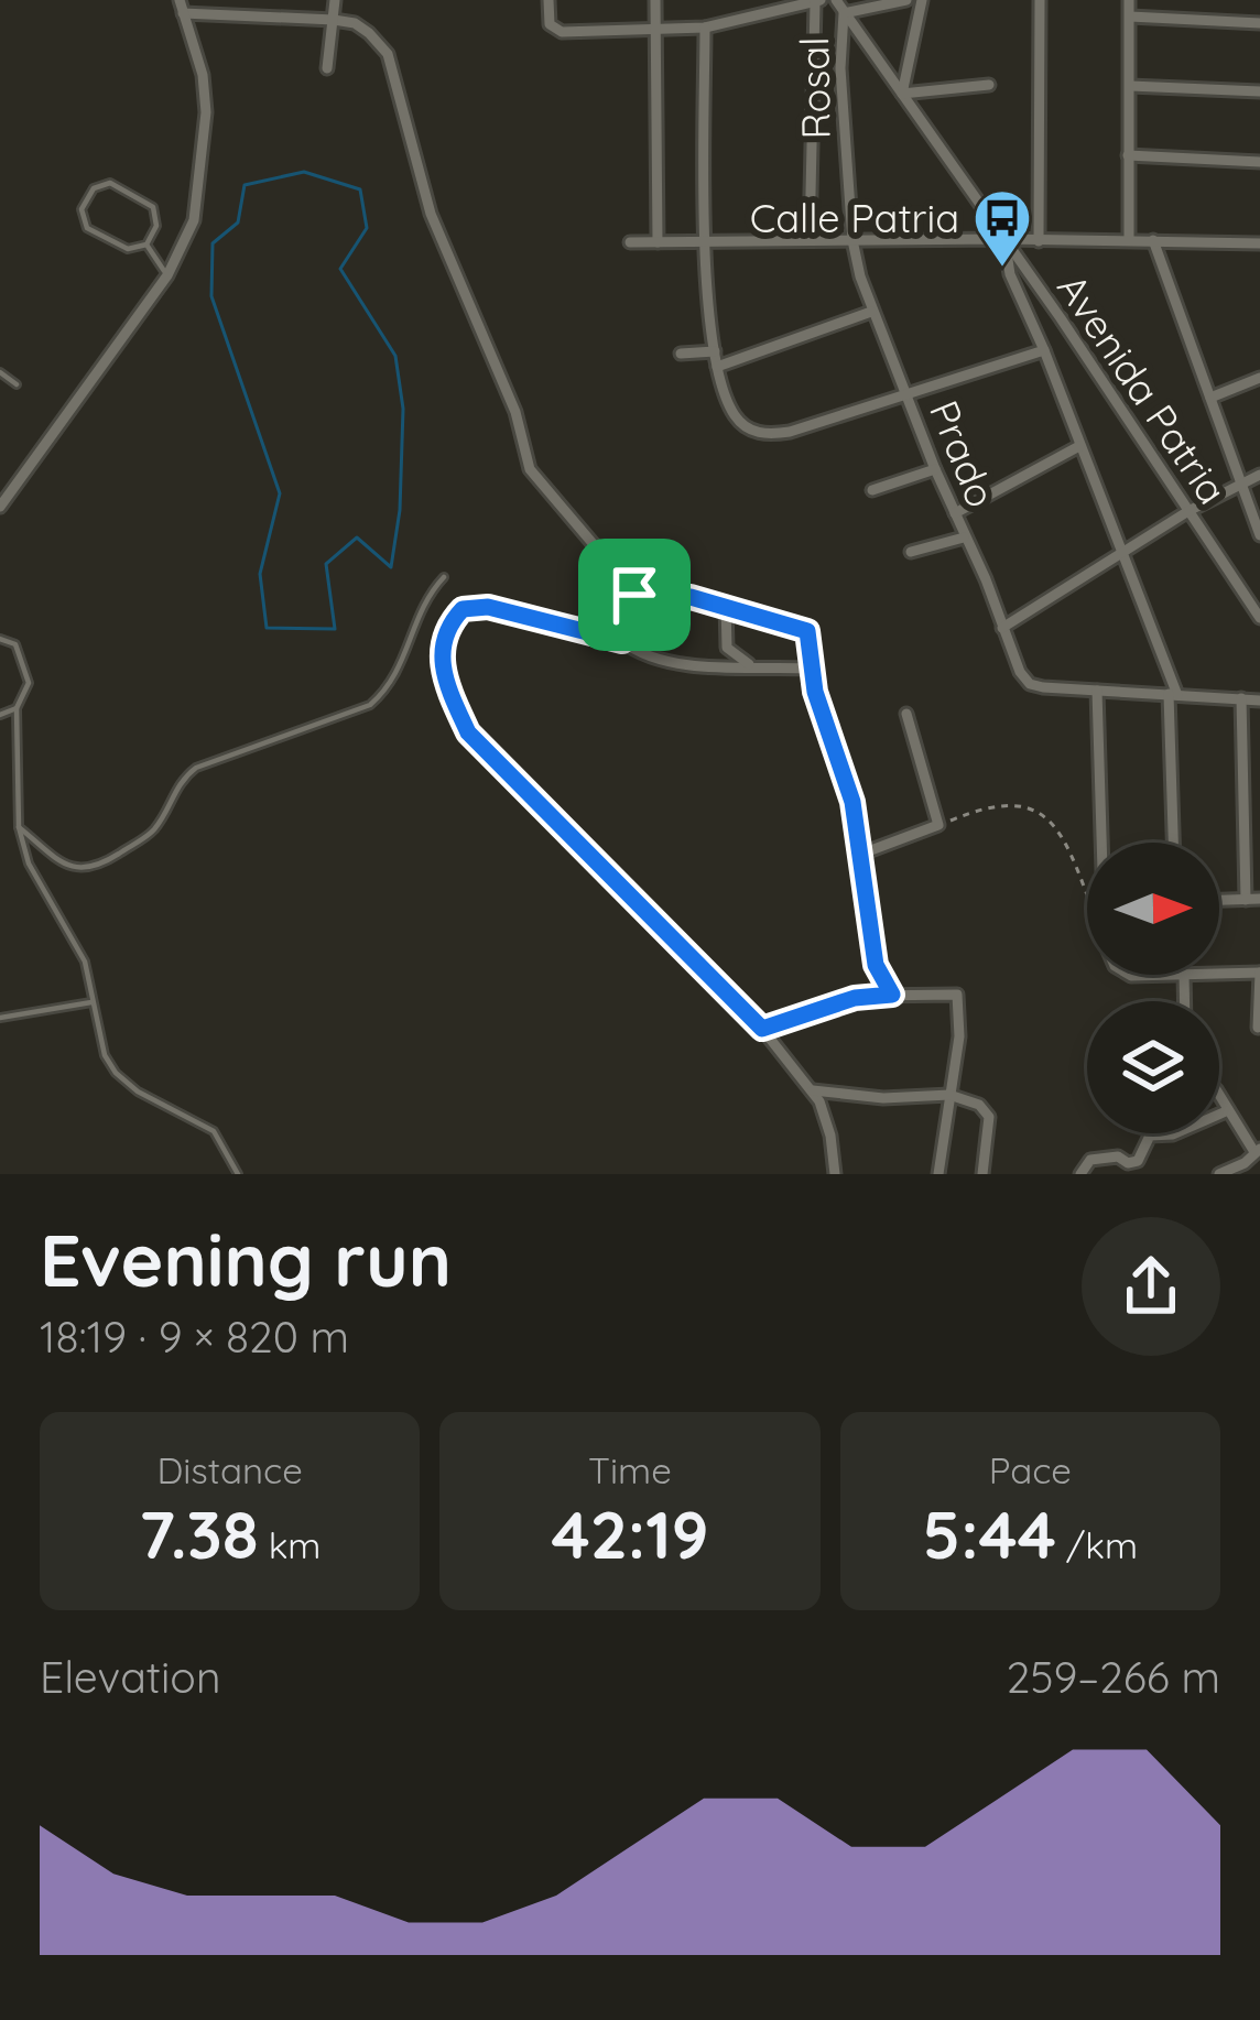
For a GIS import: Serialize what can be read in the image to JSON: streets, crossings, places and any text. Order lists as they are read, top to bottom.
{
  "streets": {
    "street": ["Rosal", "Avenida Patria", "Prado"]
  },
  "crossings": [
    ["Rosal", "Avenida Patria"],
    ["Rosal", "Prado"]
  ],
  "places": {
    "bus stop": ["Calle Patria"]
  },
  "north": "right",
  "page": {
    "heading": ["Evening run", "18:19 · 9 × 820 m"],
    "stats": [
      ["Distance", "7.38 km"],
      ["Time", "42:19"],
      ["Pace", "5:44 /km"]
    ],
    "chart": ["Elevation", "259–266 m"]
  }
}
